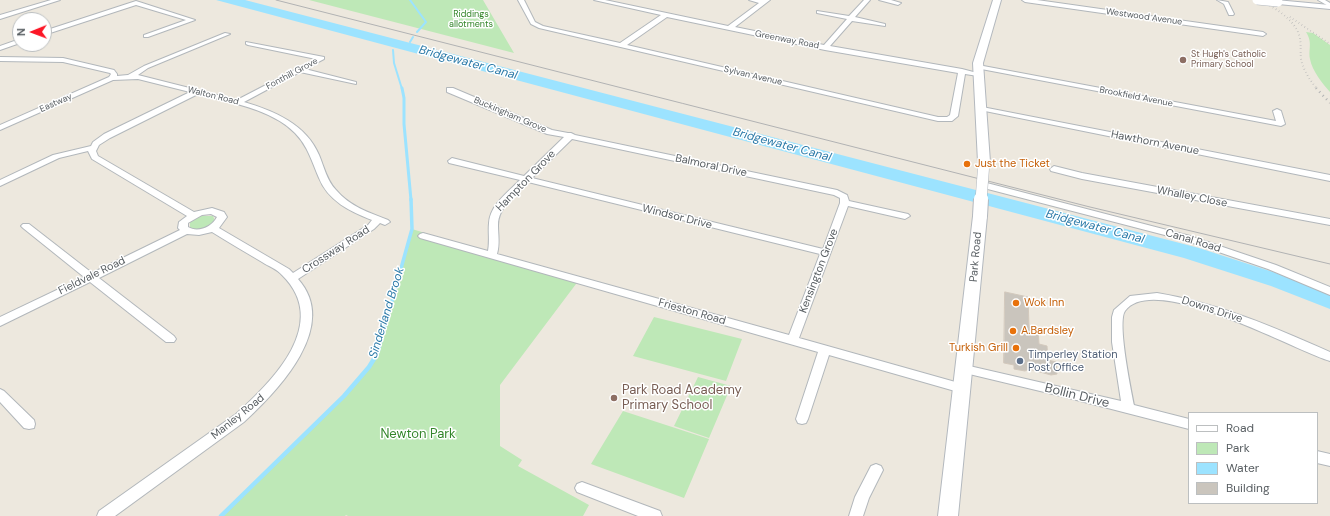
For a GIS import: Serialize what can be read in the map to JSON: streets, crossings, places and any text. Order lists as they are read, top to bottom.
{
  "streets": {
    "main road": ["Park Road"],
    "street": [
      "Westwood Avenue",
      "Greenway Road",
      "Fonthill Grove",
      "Sylvan Avenue",
      "Walton Road",
      "Brookfield Avenue",
      "Eastway",
      "Buckingham Grove",
      "Hawthorn Avenue",
      "Balmoral Drive",
      "Hampton Grove",
      "Whalley Close",
      "Windsor Drive",
      "Canal Road",
      "Crossway Road",
      "Kensington Grove",
      "Fieldvale Road",
      "Downs Drive",
      "Frieston Road",
      "Bollin Drive",
      "Manley Road"
    ]
  },
  "crossings": [
    ["Greenway Road", "Sylvan Avenue"],
    ["Greenway Road", "Brookfield Avenue"],
    ["Greenway Road", "Park Road"],
    ["Fonthill Grove", "Walton Road"],
    ["Walton Road", "Eastway"],
    ["Walton Road", "Crossway Road"],
    ["Brookfield Avenue", "Park Road"],
    ["Buckingham Grove", "Balmoral Drive"],
    ["Buckingham Grove", "Hampton Grove"],
    ["Hawthorn Avenue", "Park Road"],
    ["Balmoral Drive", "Hampton Grove"],
    ["Balmoral Drive", "Kensington Grove"],
    ["Hampton Grove", "Windsor Drive"],
    ["Hampton Grove", "Frieston Road"],
    ["Windsor Drive", "Kensington Grove"],
    ["Canal Road", "Park Road"],
    ["Crossway Road", "Manley Road"],
    ["Park Road", "Frieston Road"],
    ["Park Road", "Bollin Drive"],
    ["Kensington Grove", "Frieston Road"],
    ["Downs Drive", "Bollin Drive"]
  ],
  "water": ["Bridgewater Canal", "Sinderland Brook"],
  "parks": ["Riddings allotments", "Newton Park"],
  "places": [
    "St Hugh's Catholic Primary School",
    "Just the Ticket",
    "Wok Inn",
    "A.Bardsley",
    "Turkish Grill",
    "Timperley Station Post Office",
    "Park Road Academy Primary School"
  ],
  "legend": [
    "Road",
    "Park",
    "Water",
    "Building"
  ],
  "north": "left"
}
